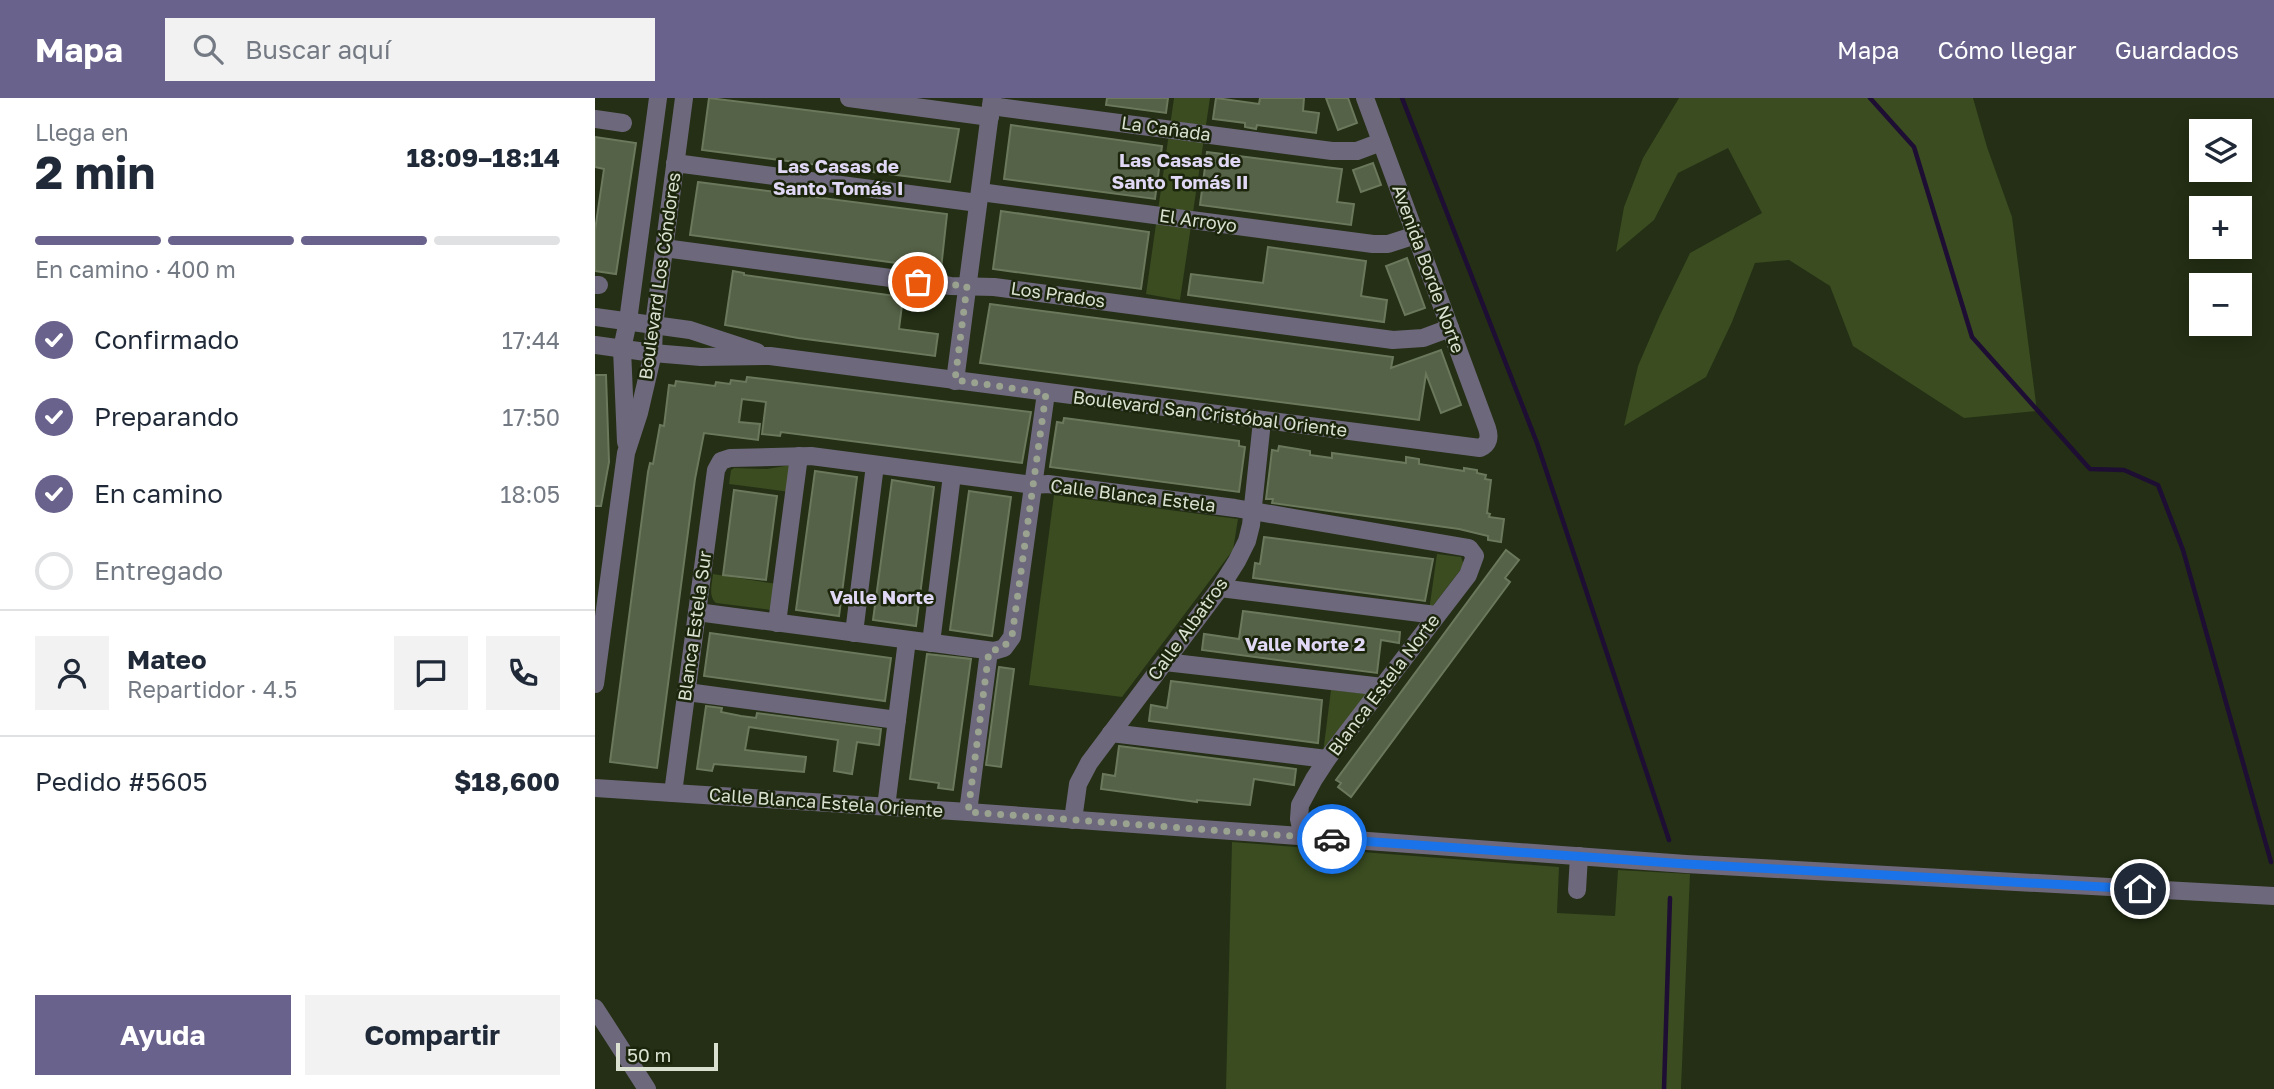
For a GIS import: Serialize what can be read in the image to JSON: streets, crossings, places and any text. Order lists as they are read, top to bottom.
{
  "streets": {
    "street": [
      "La Cañada",
      "El Arroyo",
      "Avenida Borde Norte",
      "Boulevard Los Cóndores",
      "Los Prados",
      "Boulevard San Cristóbal Oriente",
      "Calle Blanca Estela",
      "Blanca Estela Sur",
      "Calle Albatros",
      "Blanca Estela Norte",
      "Calle Blanca Estela Oriente"
    ]
  },
  "crossings": [
    ["La Cañada", "Avenida Borde Norte"],
    ["El Arroyo", "Avenida Borde Norte"],
    ["El Arroyo", "Boulevard Los Cóndores"],
    ["Avenida Borde Norte", "Los Prados"],
    ["Avenida Borde Norte", "Boulevard San Cristóbal Oriente"],
    ["Boulevard Los Cóndores", "Los Prados"],
    ["Boulevard Los Cóndores", "Boulevard San Cristóbal Oriente"],
    ["Boulevard San Cristóbal Oriente", "Calle Albatros"],
    ["Calle Blanca Estela", "Blanca Estela Sur"],
    ["Calle Blanca Estela", "Calle Albatros"],
    ["Calle Blanca Estela", "Blanca Estela Norte"],
    ["Blanca Estela Sur", "Calle Blanca Estela Oriente"],
    ["Calle Albatros", "Calle Blanca Estela Oriente"],
    ["Blanca Estela Norte", "Calle Blanca Estela Oriente"]
  ],
  "districts": [
    "Las Casas de Santo Tomás II",
    "Las Casas de Santo Tomás I",
    "Valle Norte",
    "Valle Norte 2"
  ],
  "scale_bar": "50 m",
  "page": {
    "header": "Mapa",
    "search": "Buscar aquí",
    "nav": ["Mapa", "Cómo llegar", "Guardados"],
    "heading": ["2 min", "Llega en", "18:09–18:14"],
    "panel": [
      "Mateo",
      "Repartidor · 4.5",
      "Pedido #5605",
      "$18,600"
    ],
    "map_buttons": ["+", "−"],
    "bar": "En camino · 400 m",
    "list": [
      ["Confirmado", "17:44"],
      ["Preparando", "17:50"],
      ["En camino", "18:05"],
      "Entregado"
    ],
    "buttons": ["Ayuda", "Compartir"],
    "scale": "50 m"
  }
}
